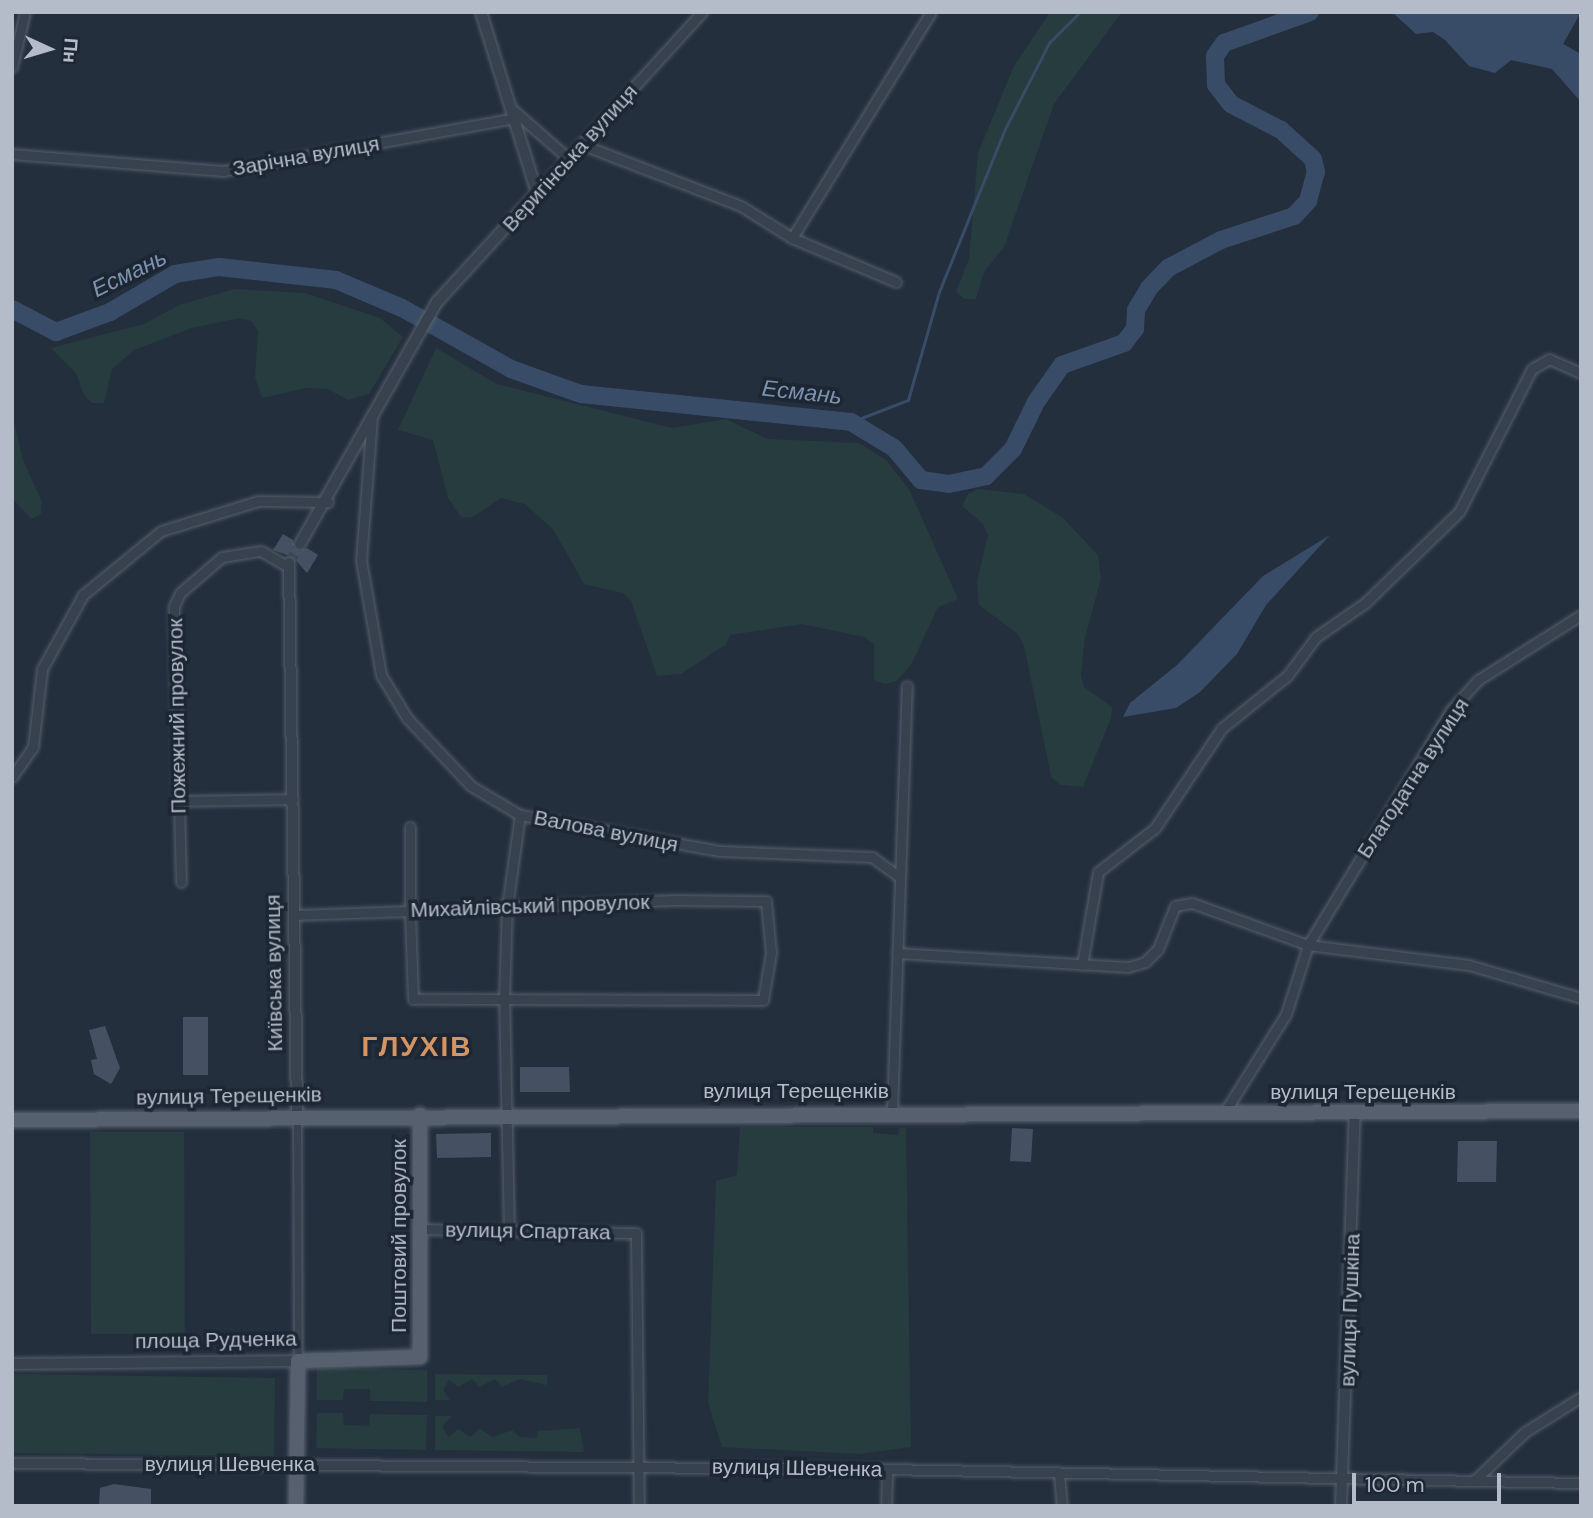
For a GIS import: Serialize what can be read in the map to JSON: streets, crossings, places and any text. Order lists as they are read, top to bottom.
{
  "streets": {
    "main road": [
      "Київська вулиця",
      "вулиця Терещенків",
      "Поштовий провулок",
      "площа Рудченка"
    ],
    "street": [
      "Зарічна вулиця",
      "Веригінська вулиця",
      "Пожежний провулок",
      "Благодатна вулиця",
      "Валова вулиця",
      "Михайлівський провулок",
      "вулиця Спартака",
      "вулиця Пушкіна",
      "вулиця Шевченка"
    ]
  },
  "crossings": [
    ["Веригінська вулиця", "Валова вулиця"],
    ["Пожежний провулок", "Київська вулиця"],
    ["Благодатна вулиця", "вулиця Терещенків"],
    ["Михайлівський провулок", "Київська вулиця"],
    ["Київська вулиця", "вулиця Терещенків"],
    ["Київська вулиця", "площа Рудченка"],
    ["Київська вулиця", "вулиця Шевченка"],
    ["вулиця Терещенків", "Поштовий провулок"],
    ["вулиця Терещенків", "вулиця Пушкіна"],
    ["вулиця Спартака", "Поштовий провулок"],
    ["вулиця Спартака", "вулиця Шевченка"],
    ["Поштовий провулок", "площа Рудченка"],
    ["вулиця Пушкіна", "вулиця Шевченка"]
  ],
  "districts": ["ГЛУХІВ"],
  "water": ["Есмань"],
  "scale_bar": "100 m",
  "north": "right"
}
